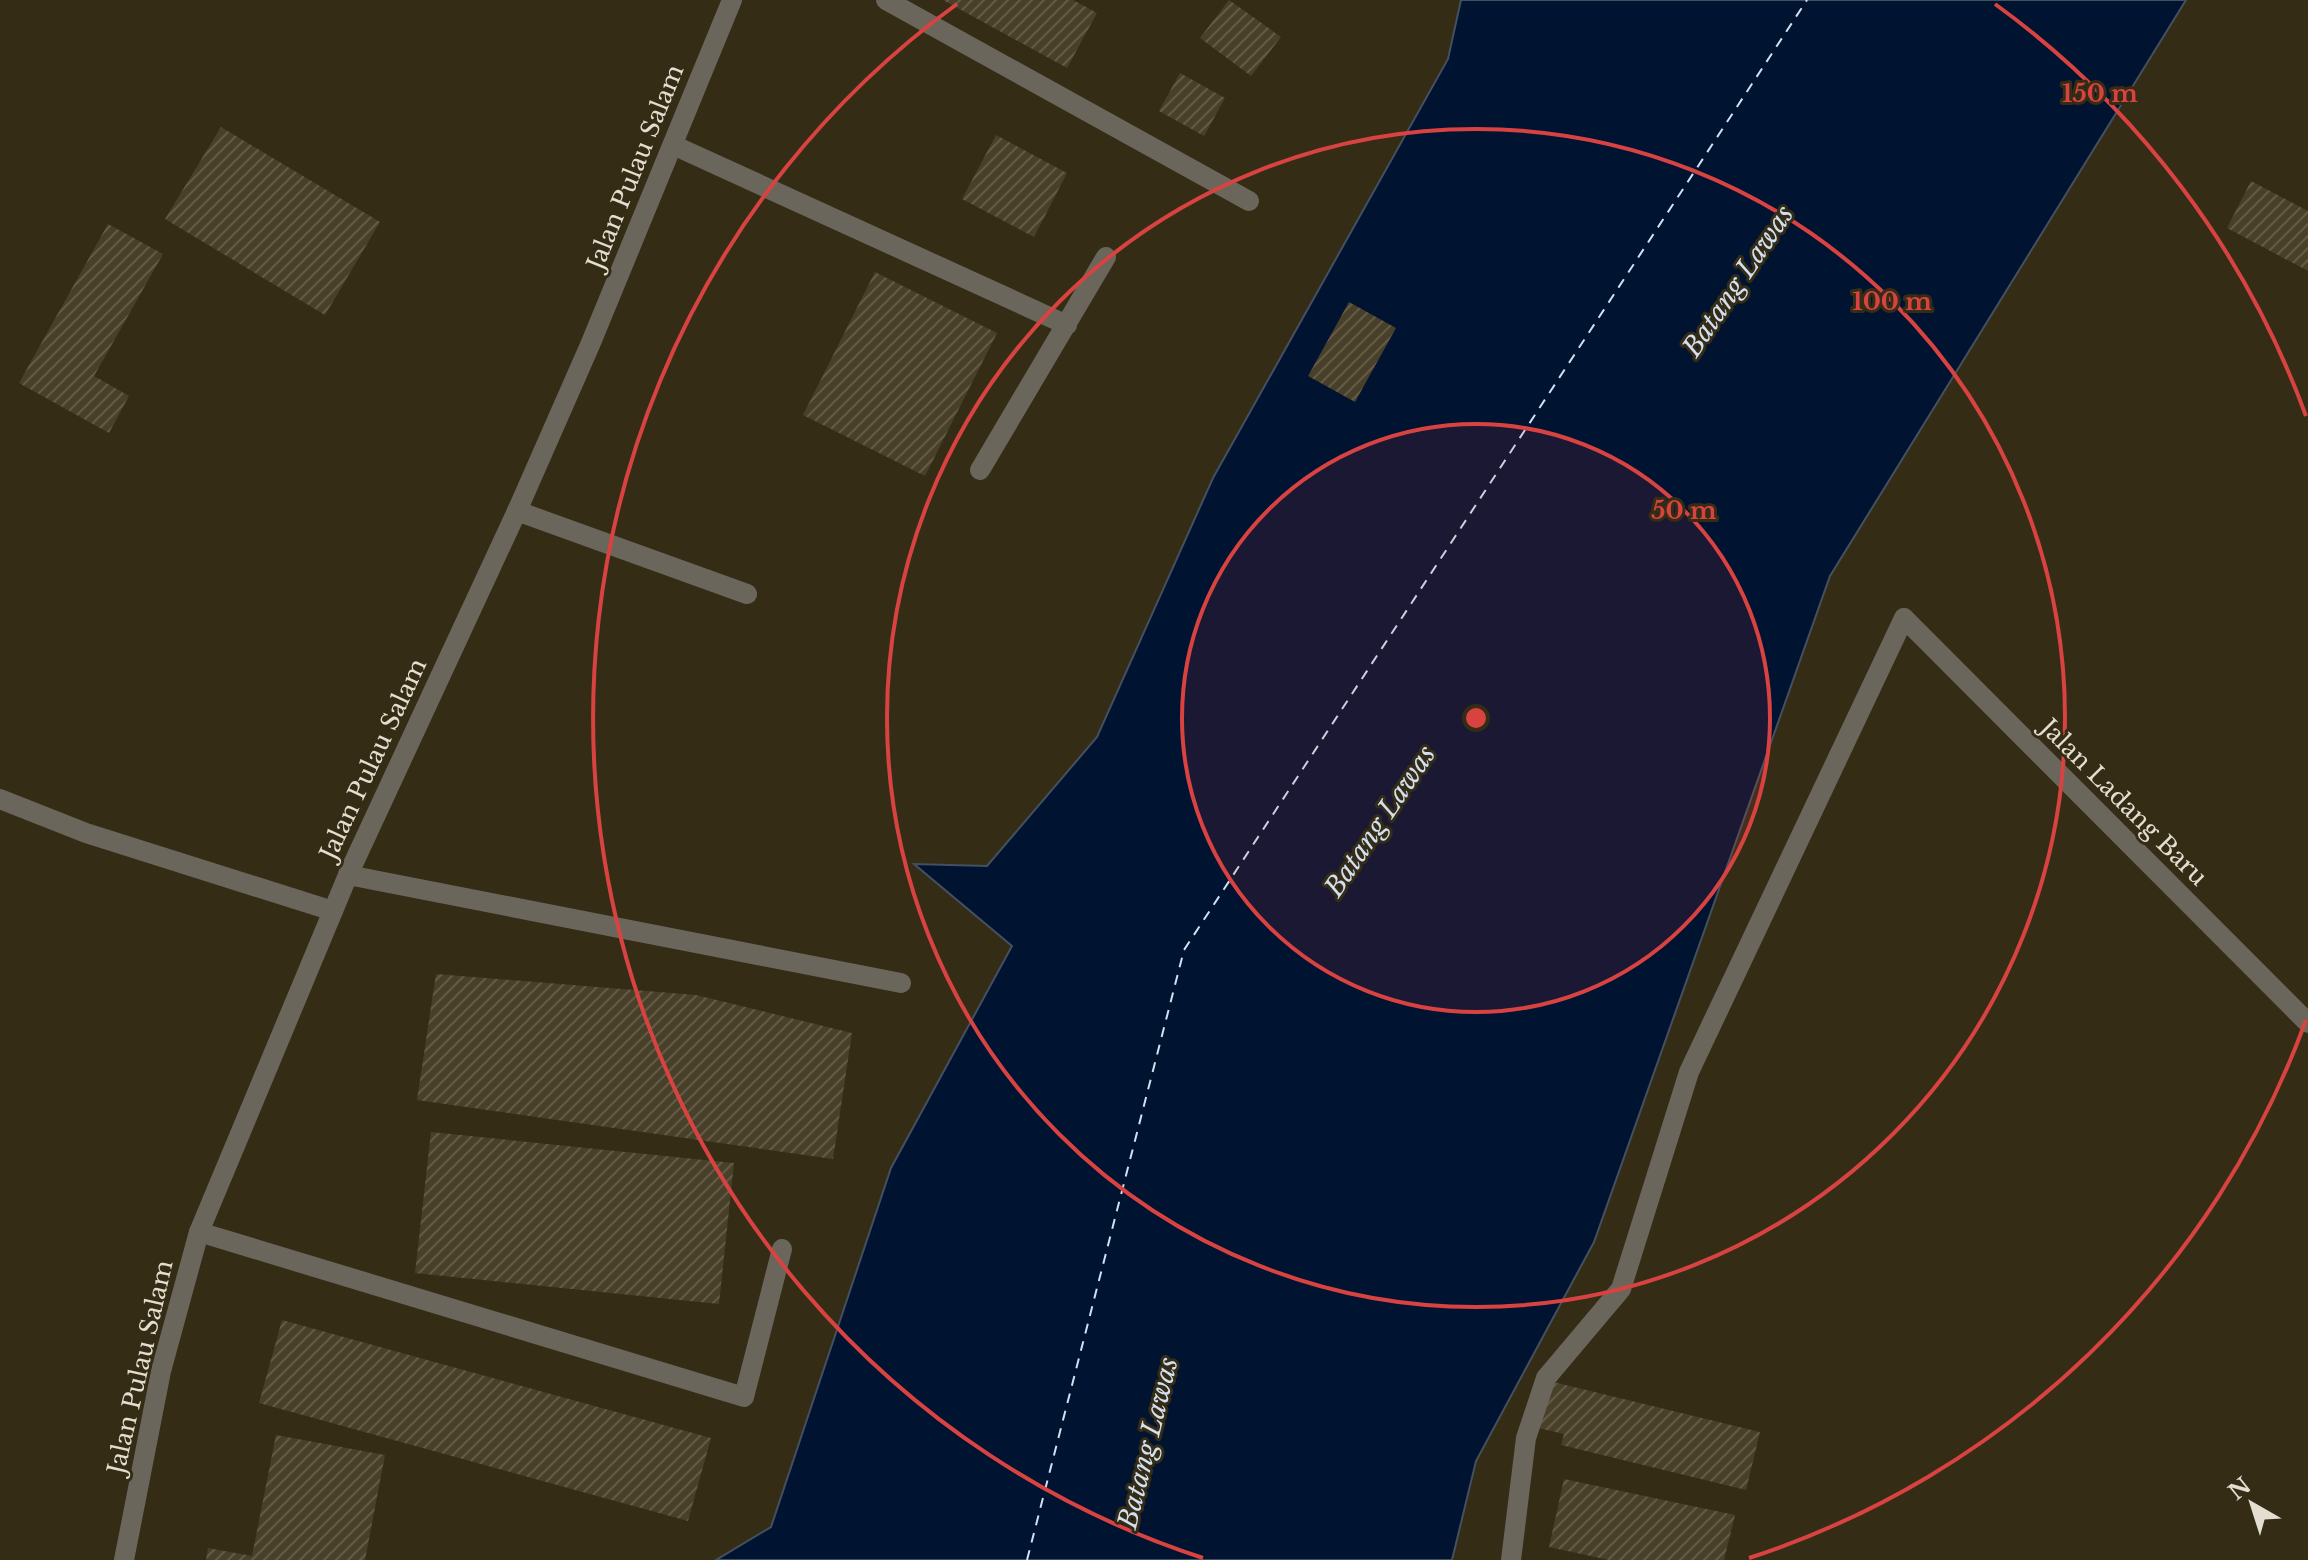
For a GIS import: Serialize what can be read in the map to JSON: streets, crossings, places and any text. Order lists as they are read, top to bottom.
{
  "streets": {
    "street": ["Jalan Pulau Salam", "Jalan Ladang Baru"]
  },
  "water": ["Batang Lawas"],
  "north": "top left",
  "rings": ["150 m", "100 m", "50 m"]
}
